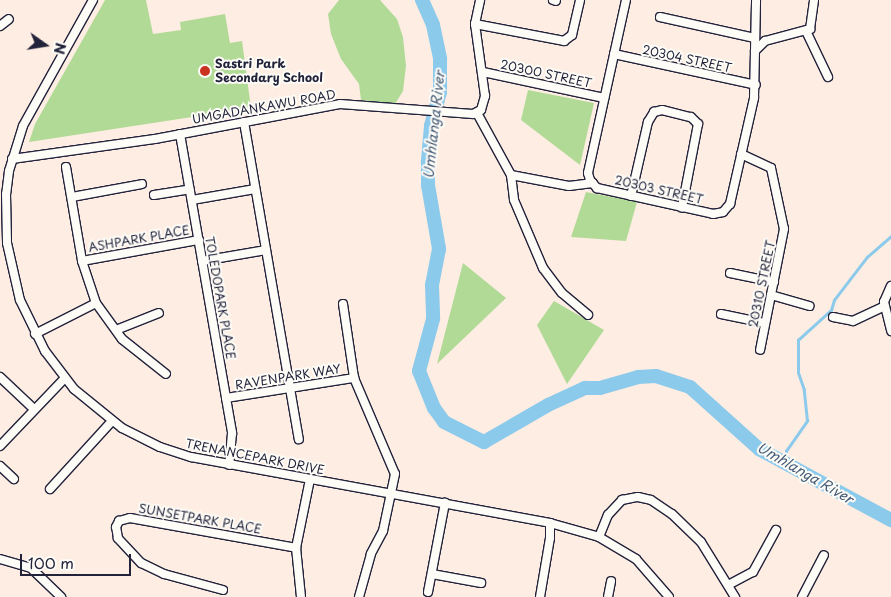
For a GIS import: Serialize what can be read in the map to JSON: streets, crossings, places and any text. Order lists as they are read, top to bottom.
{
  "streets": {
    "street": [
      "20304 STREET",
      "20300 STREET",
      "UMGADANKAWU ROAD",
      "20303 STREET",
      "ASHPARK PLACE",
      "20310 STREET",
      "TOLEDOPARK PLACE",
      "RAVENPARK WAY",
      "TRENANCEPARK DRIVE",
      "SUNSETPARK PLACE"
    ]
  },
  "crossings": [
    ["20304 STREET", "20303 STREET"],
    ["UMGADANKAWU ROAD", "TOLEDOPARK PLACE"],
    ["UMGADANKAWU ROAD", "TRENANCEPARK DRIVE"],
    ["20303 STREET", "20310 STREET"],
    ["ASHPARK PLACE", "TOLEDOPARK PLACE"],
    ["TOLEDOPARK PLACE", "RAVENPARK WAY"],
    ["TOLEDOPARK PLACE", "TRENANCEPARK DRIVE"]
  ],
  "water": ["Umhlanga River"],
  "places": ["Sastri Park Secondary School"],
  "scale_bar": "100 m",
  "north": "right"
}
